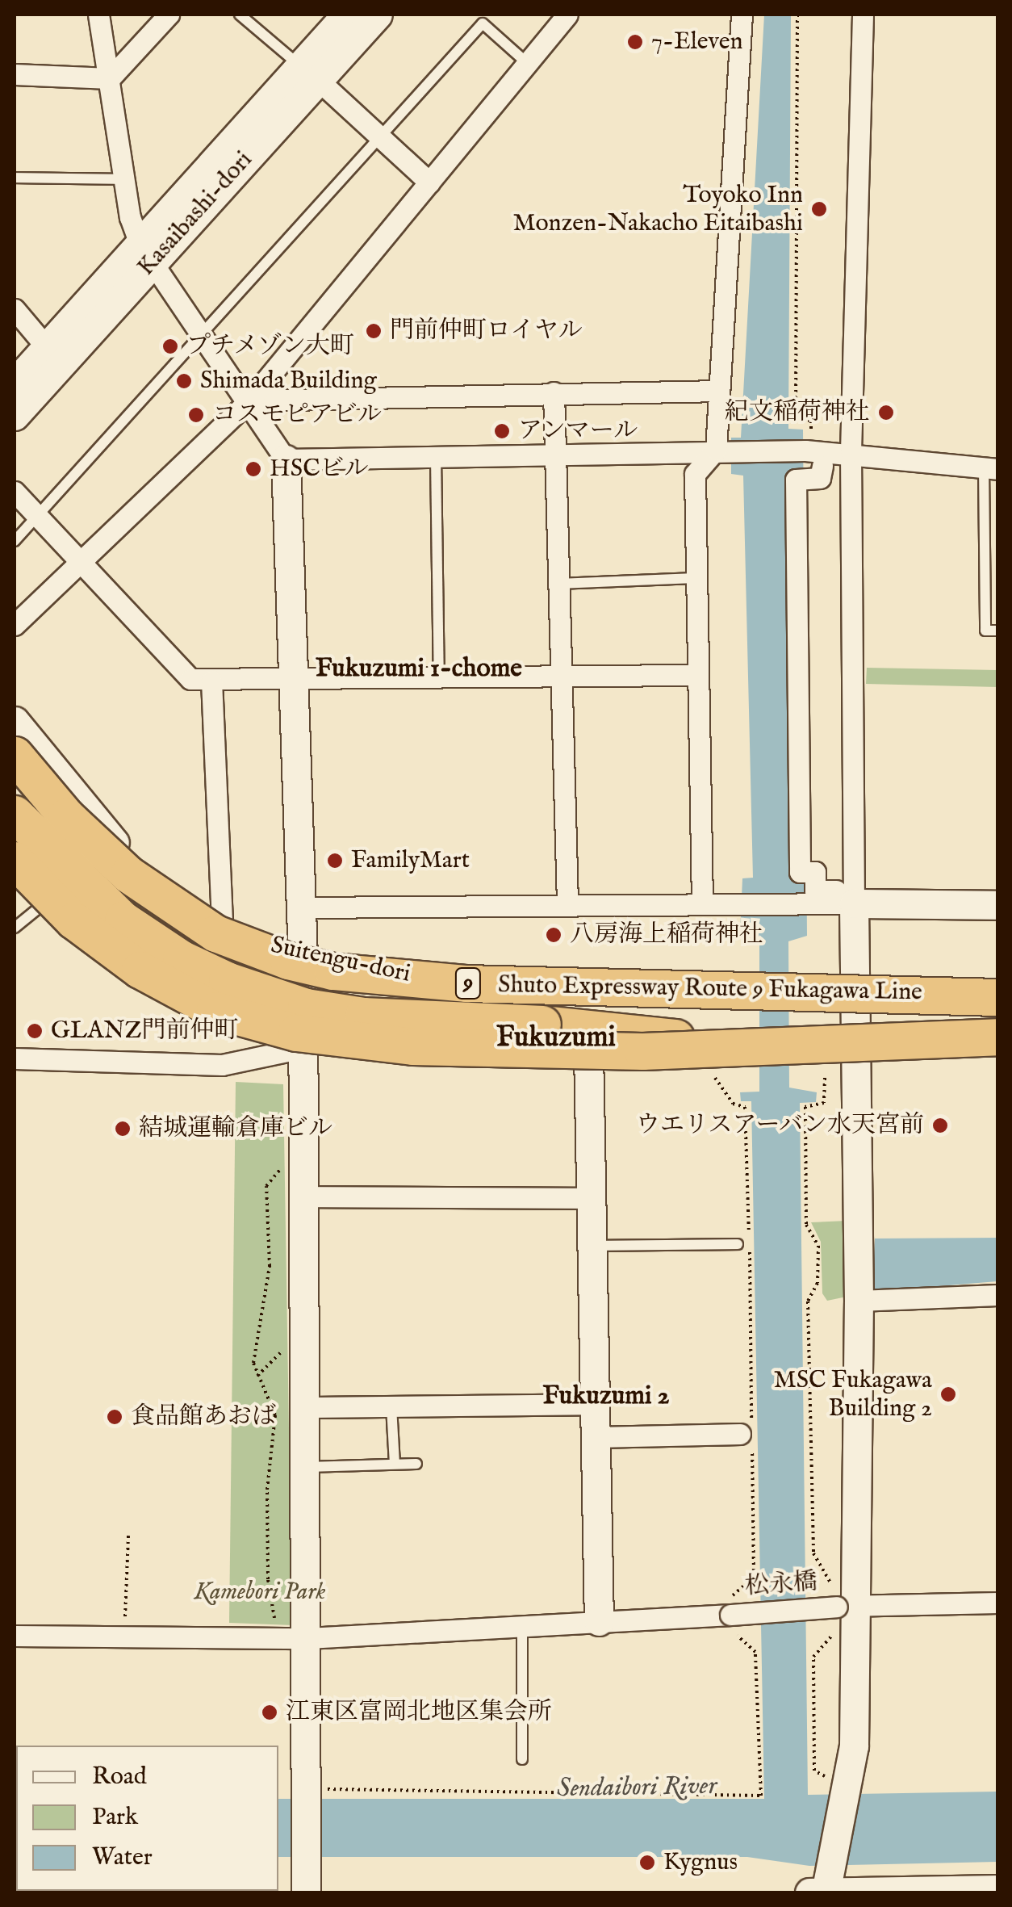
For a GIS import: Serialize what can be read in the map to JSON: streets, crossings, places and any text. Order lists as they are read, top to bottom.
{
  "streets": {
    "highway": ["9", "Shuto Expressway Route 9 Fukagawa Line"],
    "street": ["Kasaibashi-dori", "Suitengu-dori", "松永橋"]
  },
  "districts": ["Fukuzumi 1-chome", "Fukuzumi", "Fukuzumi 2"],
  "water": ["Sendaibori River"],
  "parks": ["Kamebori Park"],
  "places": [
    "7-Eleven",
    "Toyoko Inn Monzen-Nakacho Eitaibashi",
    "門前仲町ロイヤル",
    "プチメゾン大町",
    "Shimada Building",
    "紀文稲荷神社",
    "コスモピアビル",
    "アンマール",
    "HSCビル",
    "FamilyMart",
    "八房海上稲荷神社",
    "GLANZ門前仲町",
    "ウエリスアーバン水天宮前",
    "結城運輸倉庫ビル",
    "MSC Fukagawa Building 2",
    "食品館あおば",
    "江東区富岡北地区集会所",
    "Kygnus"
  ],
  "legend": ["Road", "Park", "Water"]
}
